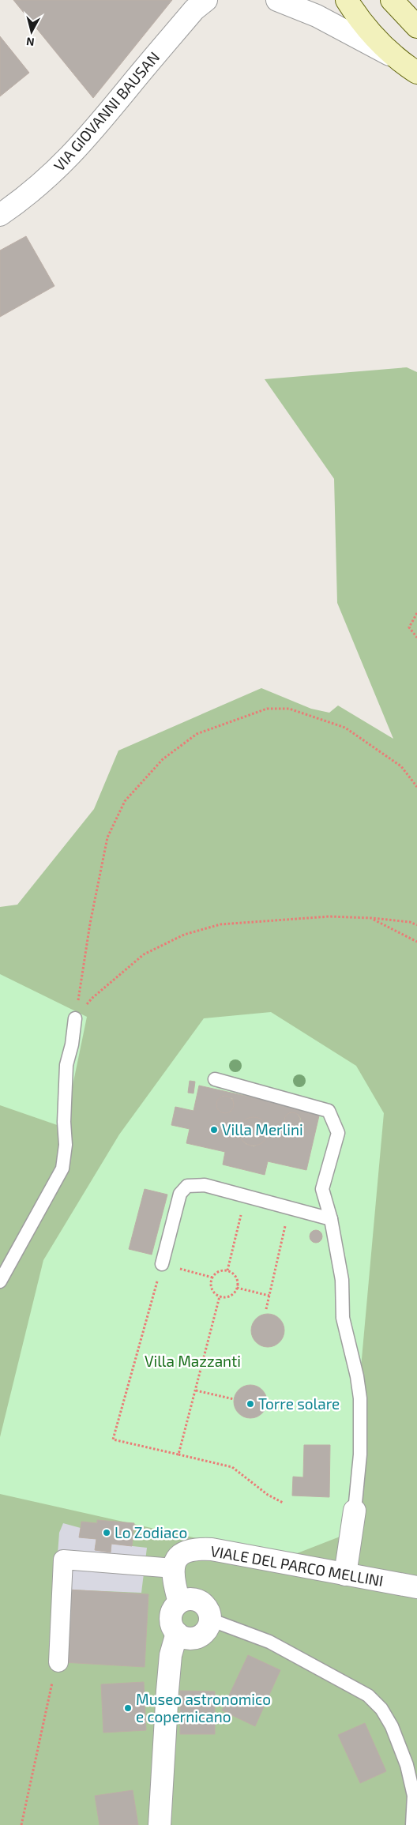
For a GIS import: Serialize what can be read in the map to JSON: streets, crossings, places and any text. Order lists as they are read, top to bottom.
{
  "streets": {
    "street": ["VIA GIOVANNI BAUSAN", "VIALE DEL PARCO MELLINI"]
  },
  "parks": ["Villa Mazzanti"],
  "places": [
    "Villa Merlini",
    "Torre solare",
    "Lo Zodiaco",
    "Museo astronomico e copernicano"
  ],
  "north": "bottom"
}
